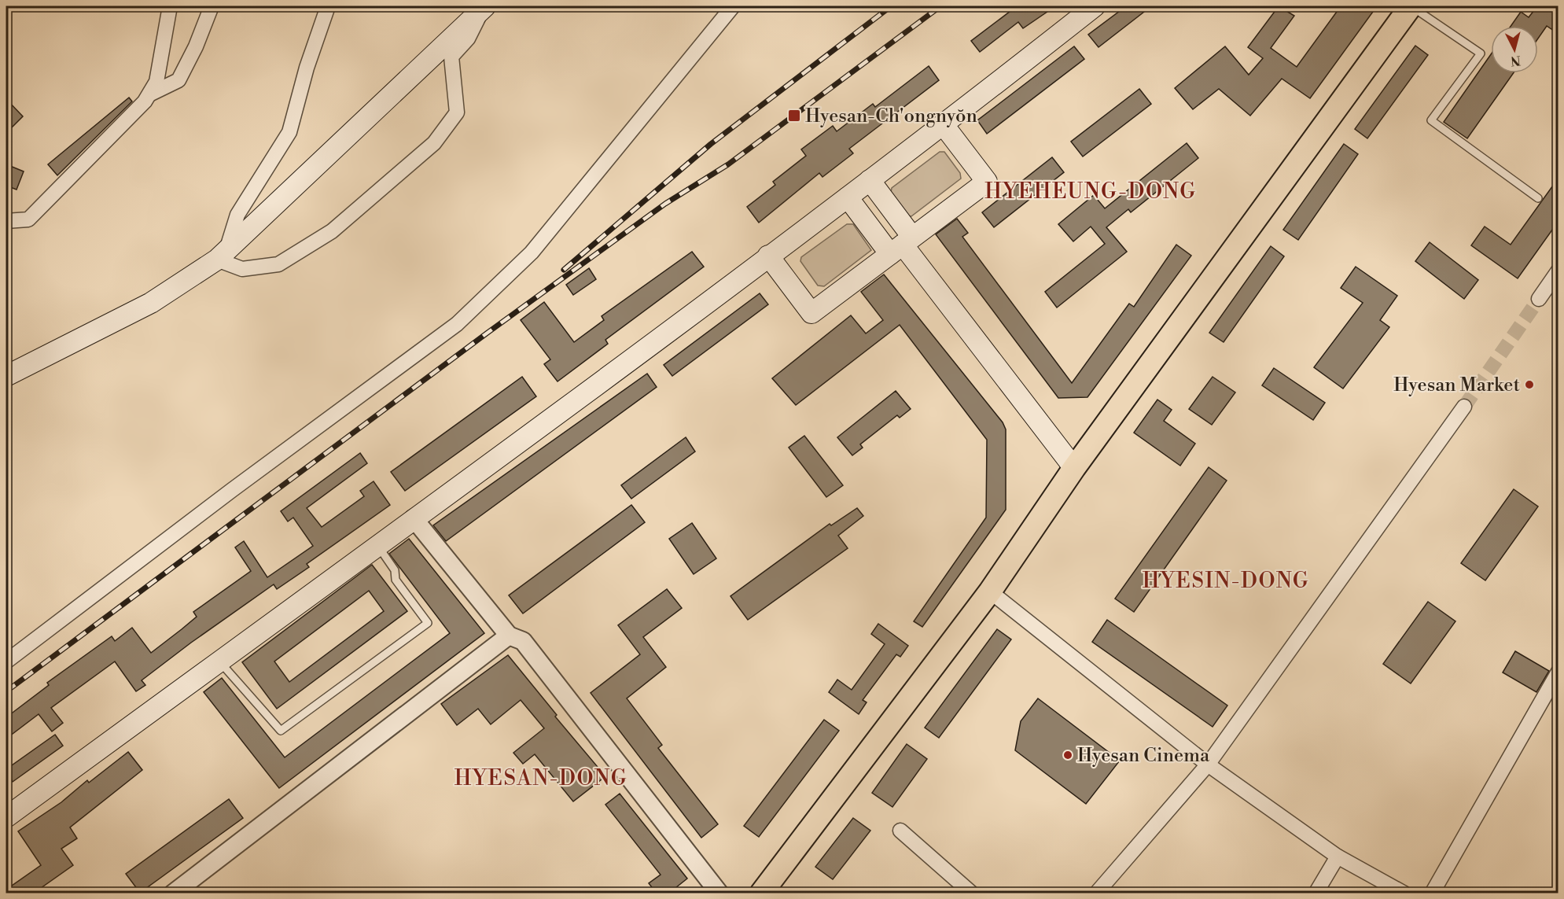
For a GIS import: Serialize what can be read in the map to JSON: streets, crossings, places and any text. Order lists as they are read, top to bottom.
{
  "districts": ["HYEHEUNG-DONG", "HYESIN-DONG", "HYESAN-DONG"],
  "places": {
    "transit": ["Hyesan-Ch'ongnyŏn"],
    "other": ["Hyesan Market", "Hyesan Cinema"]
  },
  "north": "bottom"
}
